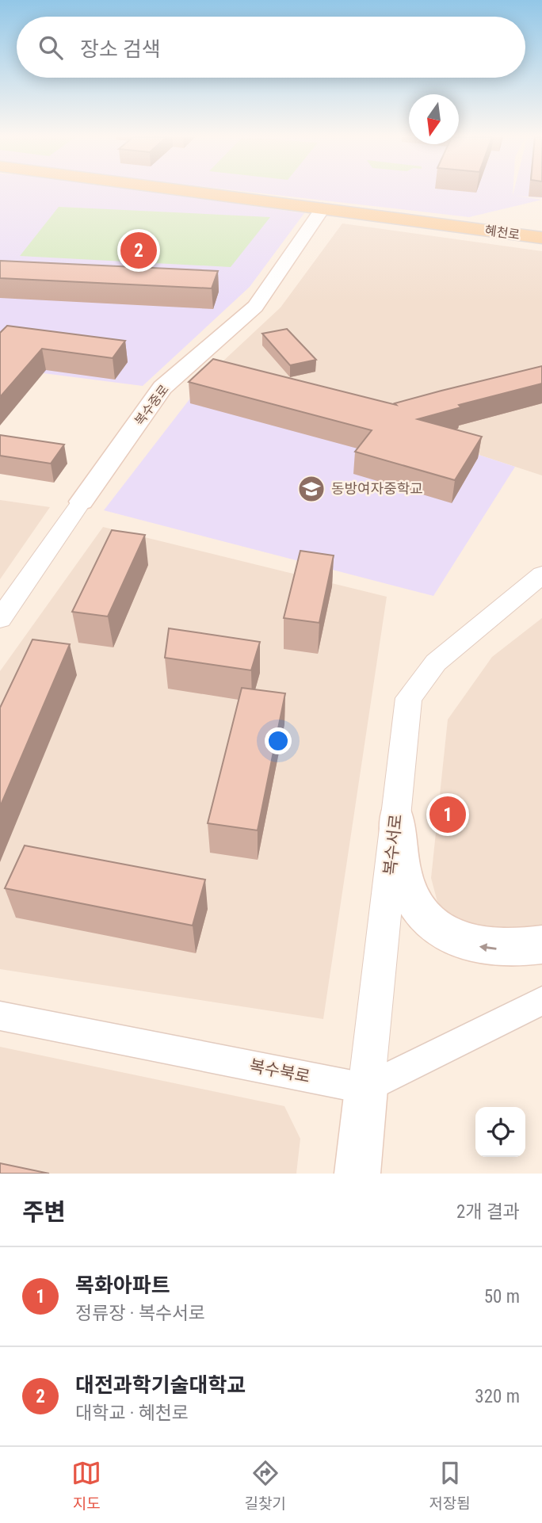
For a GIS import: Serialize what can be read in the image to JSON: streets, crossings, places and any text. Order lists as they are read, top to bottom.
{
  "streets": {
    "main road": ["혜천로", "복수중로", "복수서로"],
    "street": ["복수북로"]
  },
  "crossings": [
    ["혜천로", "복수중로"],
    ["복수서로", "복수북로"]
  ],
  "places": {
    "school or university": ["동방여자중학교"]
  },
  "north": "bottom",
  "page": {
    "search": "장소 검색",
    "pins": ["2", "1"],
    "heading": ["주변", "2개 결과"],
    "list": [
      {
        "mark": "1",
        "name": "목화아파트",
        "note": "정류장 · 복수서로",
        "value": "50 m"
      },
      {
        "mark": "2",
        "name": "대전과학기술대학교",
        "note": "대학교 · 혜천로",
        "value": "320 m"
      }
    ],
    "nav": ["지도", "길찾기", "저장됨"]
  }
}
